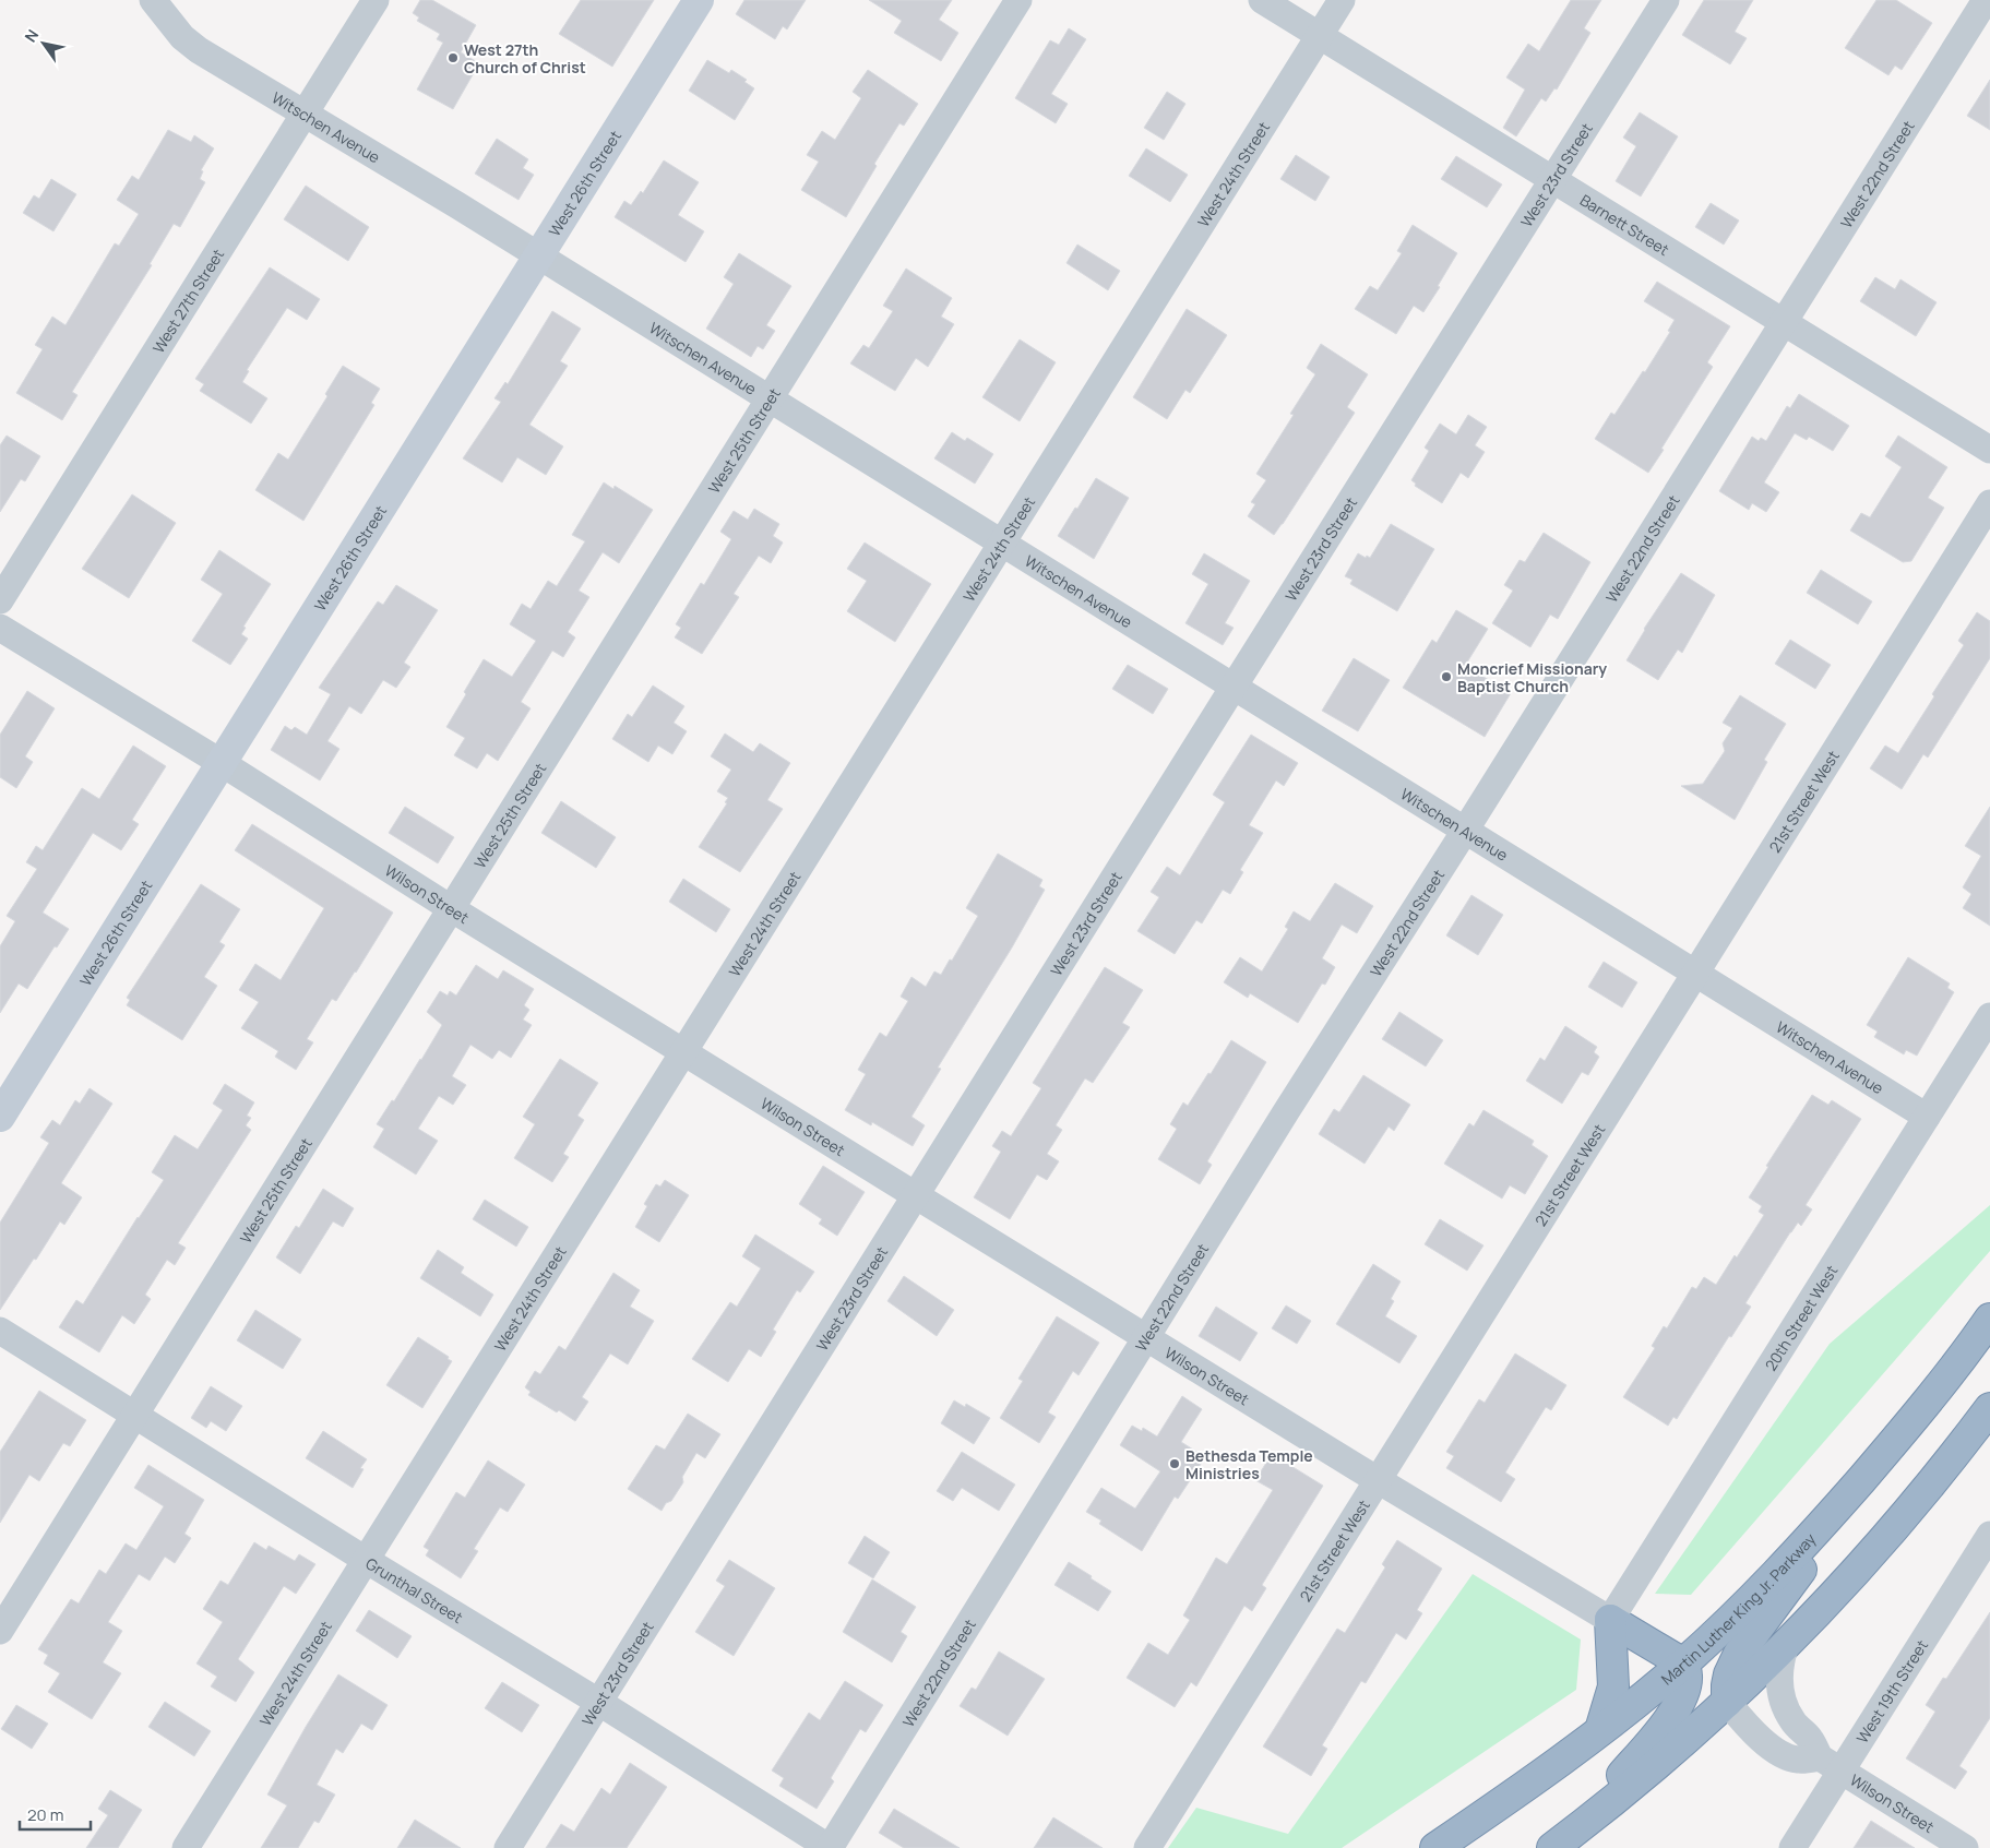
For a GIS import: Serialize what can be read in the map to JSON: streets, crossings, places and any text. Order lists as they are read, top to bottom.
{
  "streets": {
    "highway": ["Martin Luther King Jr. Parkway"],
    "main road": ["West 26th Street"],
    "street": [
      "Witschen Avenue",
      "West 24th Street",
      "West 23rd Street",
      "West 22nd Street",
      "Barnett Street",
      "West 27th Street",
      "West 25th Street",
      "21st Street West",
      "Wilson Street",
      "20th Street West",
      "Grunthal Street",
      "West 19th Street"
    ]
  },
  "crossings": [
    ["Witschen Avenue", "West 24th Street"],
    ["Witschen Avenue", "West 23rd Street"],
    ["Witschen Avenue", "West 22nd Street"],
    ["Witschen Avenue", "West 26th Street"],
    ["Witschen Avenue", "West 27th Street"],
    ["Witschen Avenue", "West 25th Street"],
    ["Witschen Avenue", "21st Street West"],
    ["Witschen Avenue", "20th Street West"],
    ["West 24th Street", "Barnett Street"],
    ["West 24th Street", "Wilson Street"],
    ["West 24th Street", "Grunthal Street"],
    ["West 23rd Street", "Barnett Street"],
    ["West 23rd Street", "Wilson Street"],
    ["West 23rd Street", "Grunthal Street"],
    ["West 22nd Street", "Barnett Street"],
    ["West 22nd Street", "Wilson Street"],
    ["West 22nd Street", "Grunthal Street"],
    ["West 26th Street", "Wilson Street"],
    ["West 25th Street", "Wilson Street"],
    ["West 25th Street", "Grunthal Street"],
    ["21st Street West", "Wilson Street"],
    ["Wilson Street", "20th Street West"],
    ["Wilson Street", "West 19th Street"]
  ],
  "places": ["West 27th Church of Christ", "Moncrief Missionary Baptist Church", "Bethesda Temple Ministries"],
  "scale_bar": "20 m",
  "north": "top left"
}
